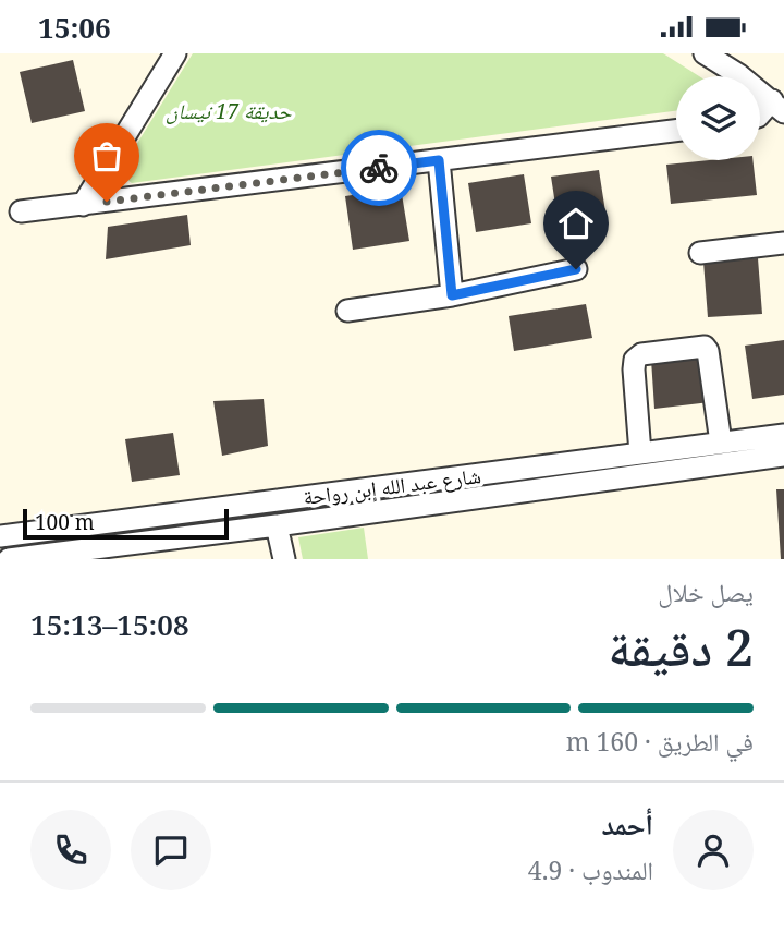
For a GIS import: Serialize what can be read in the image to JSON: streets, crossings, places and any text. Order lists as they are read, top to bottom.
{
  "streets": {
    "street": ["شارع عبد الله إبن رواحة"]
  },
  "parks": ["حديقة 17 نيسان"],
  "scale_bar": "100 m",
  "page": {
    "status": "15:06",
    "scale": "100 m",
    "heading": ["2 دقيقة", "يصل خلال", "15:08–15:13"],
    "panel": ["أحمد", "المندوب · 4.9"],
    "bar": "في الطريق · 160 m"
  }
}
